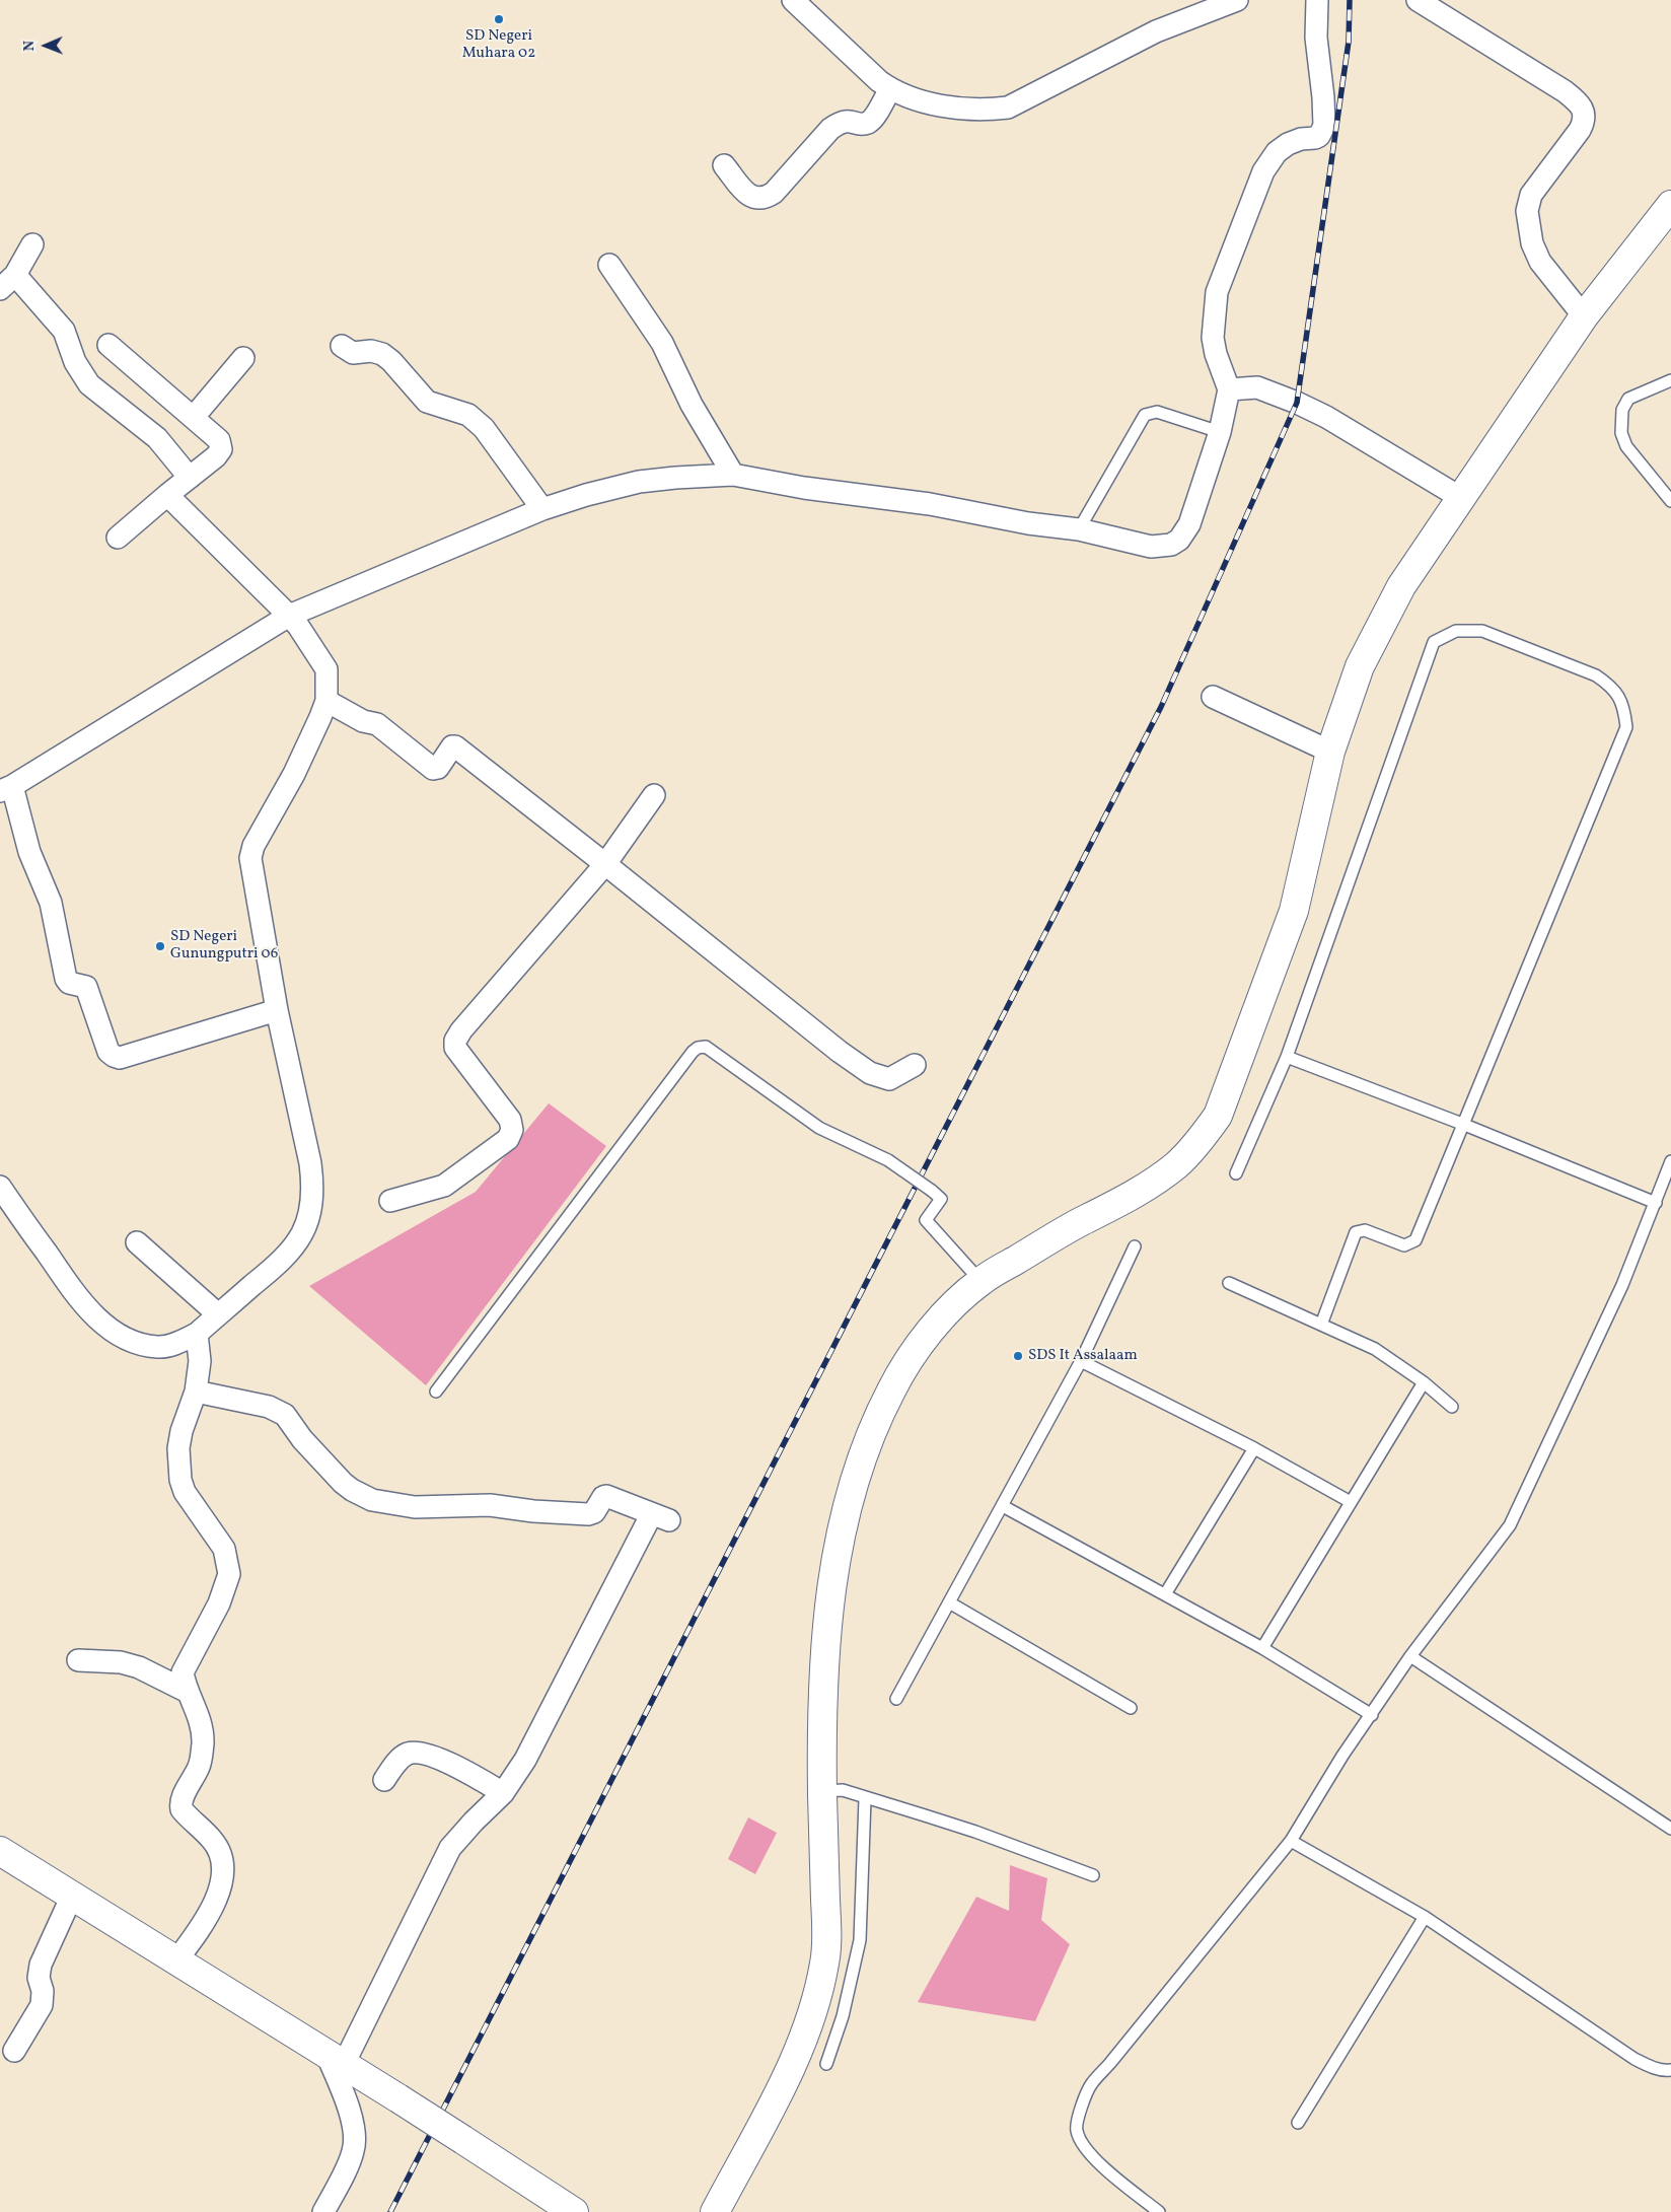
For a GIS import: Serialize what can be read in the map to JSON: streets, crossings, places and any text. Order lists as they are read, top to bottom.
{
  "places": ["SD Negeri Muhara 02", "SD Negeri Gunungputri 06", "SDS It Assalaam"],
  "north": "left"
}
